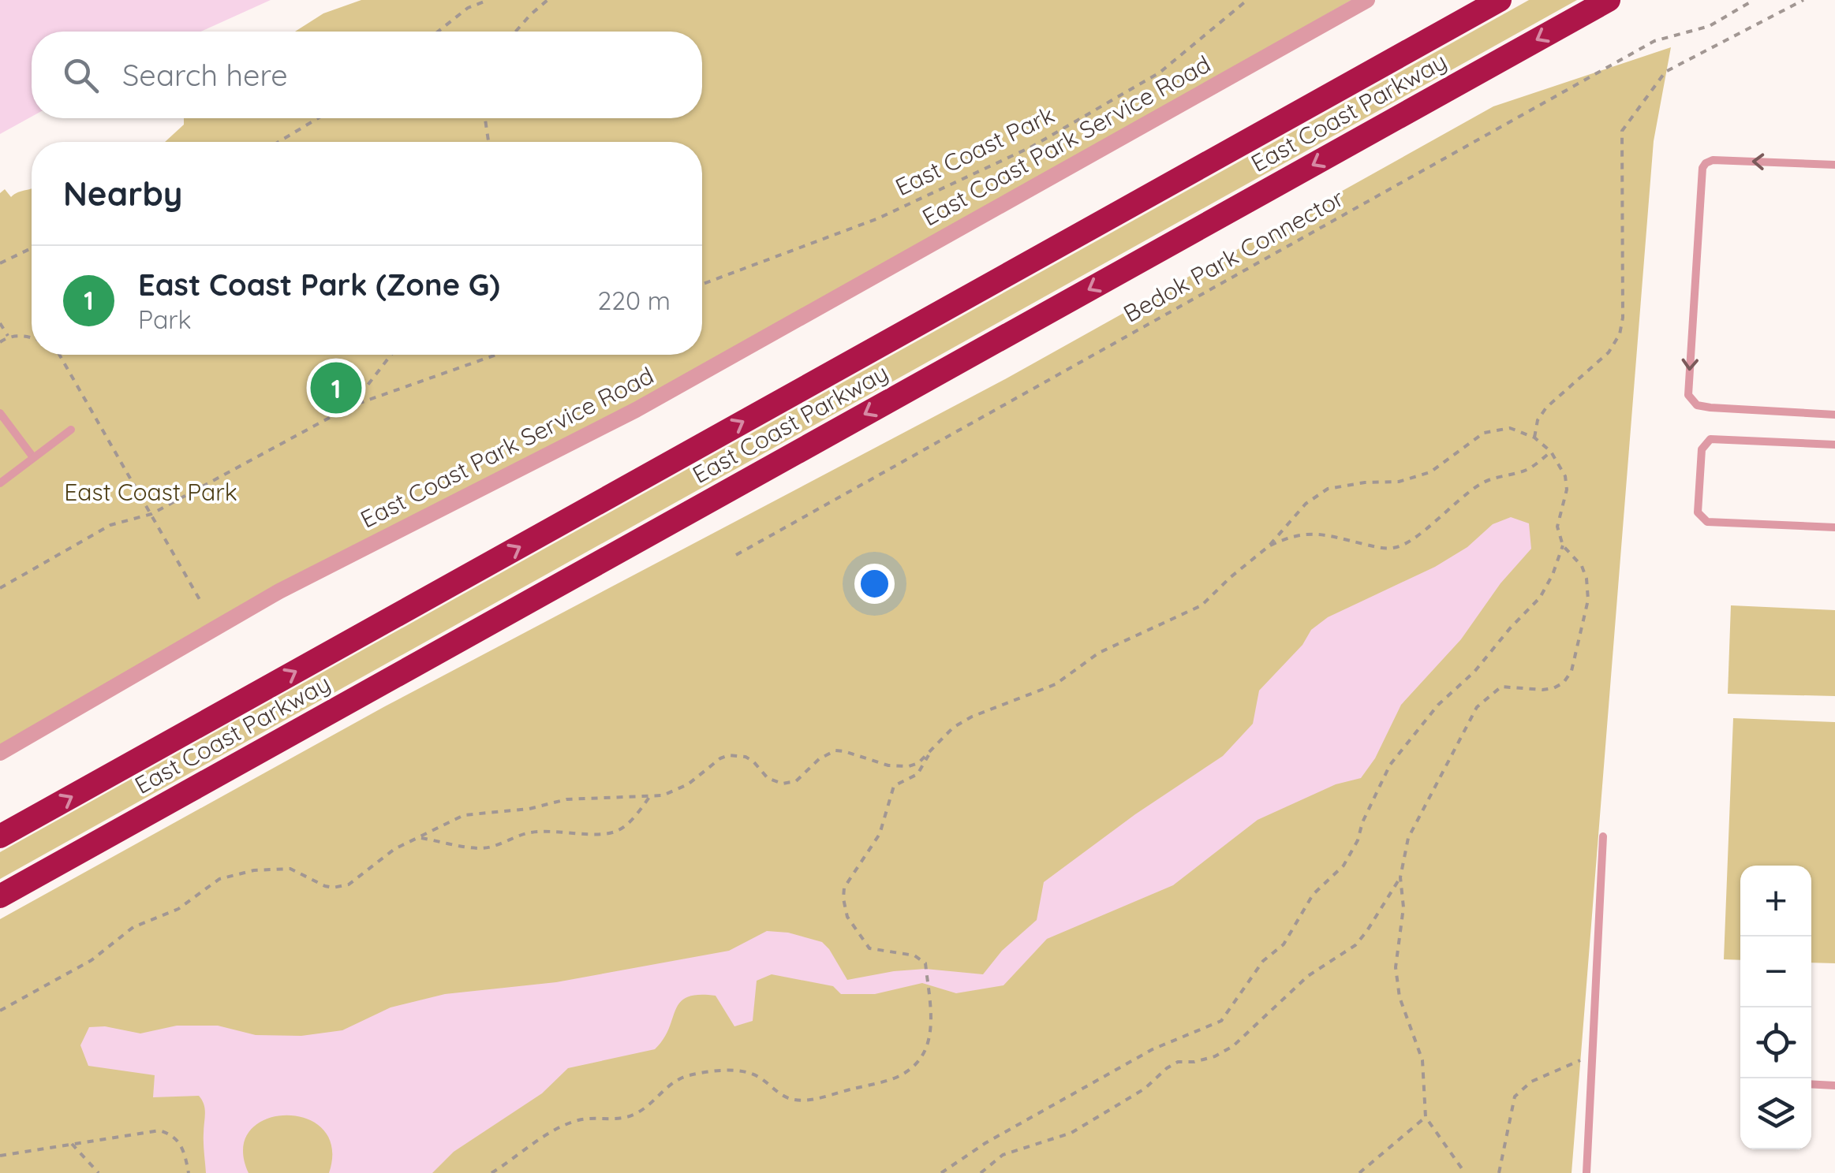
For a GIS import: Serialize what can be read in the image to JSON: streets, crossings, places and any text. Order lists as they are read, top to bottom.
{
  "streets": {
    "highway": ["East Coast Parkway"],
    "street": ["East Coast Park Service Road"],
    "path": ["East Coast Park", "Bedok Park Connector"]
  },
  "parks": ["East Coast Park"],
  "page": {
    "search": "Search here",
    "heading": "Nearby",
    "list": [
      {
        "mark": "1",
        "name": "East Coast Park (Zone G)",
        "note": "Park",
        "value": "220 m"
      }
    ],
    "pins": "1",
    "map_buttons": ["+", "−"]
  }
}
